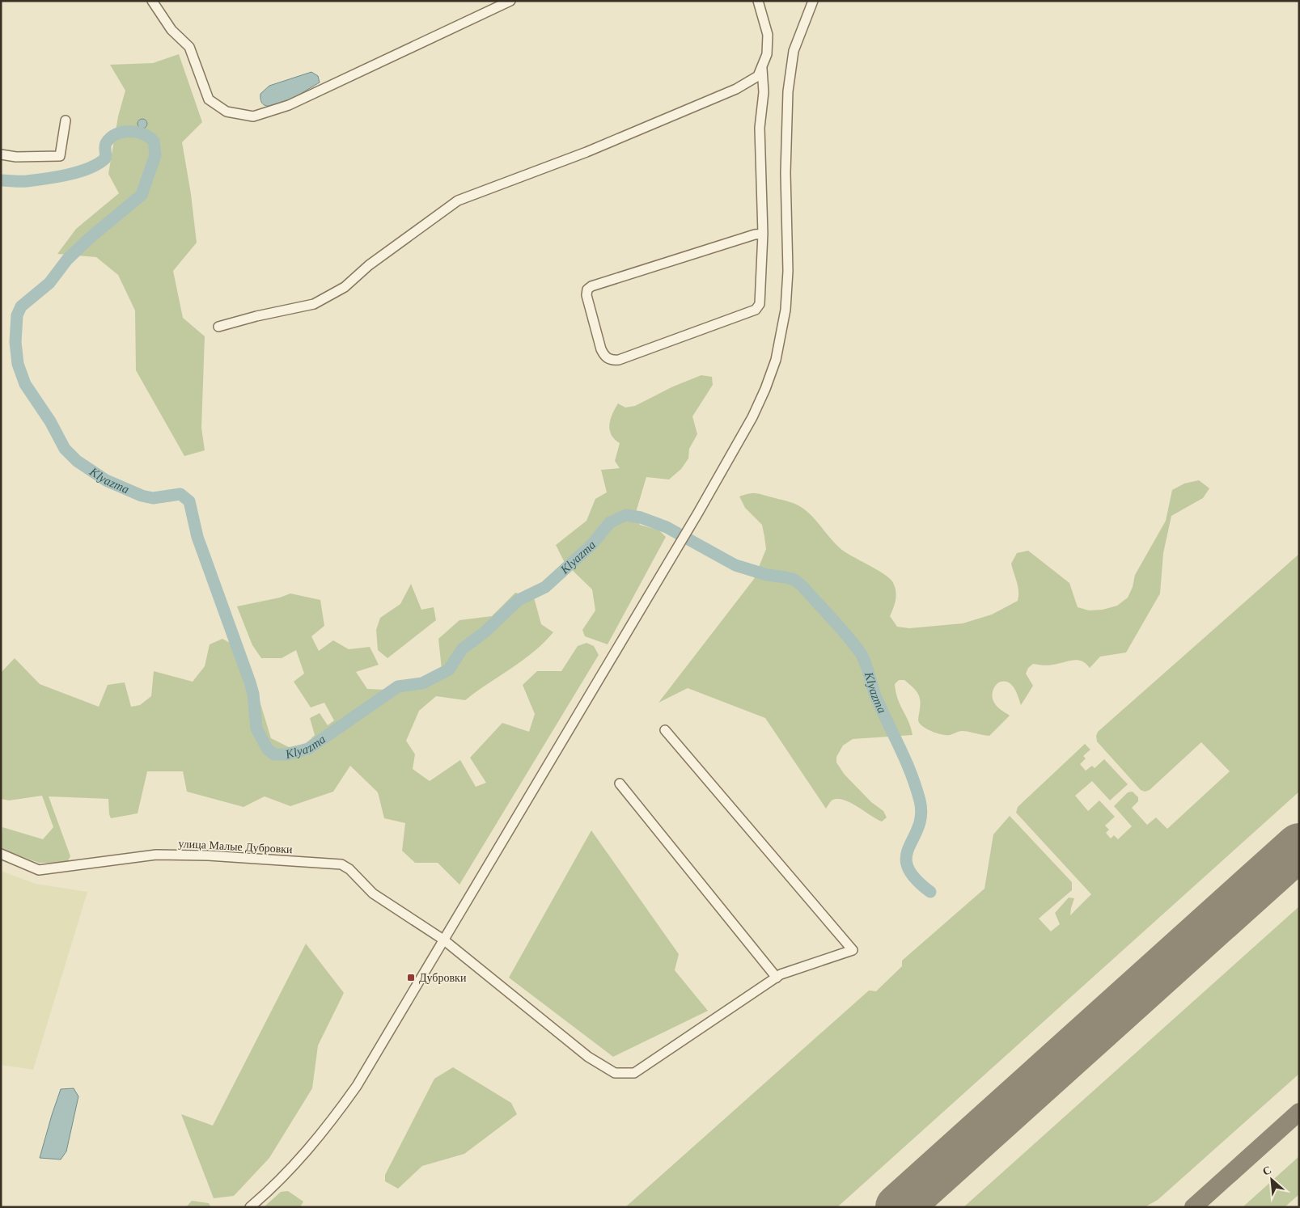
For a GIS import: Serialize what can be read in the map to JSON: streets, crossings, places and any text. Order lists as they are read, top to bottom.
{
  "streets": {
    "street": ["улица Малые Дубровки"]
  },
  "water": ["Klyazma"],
  "places": {
    "transit": ["Дубровки"]
  },
  "north": "top left"
}
